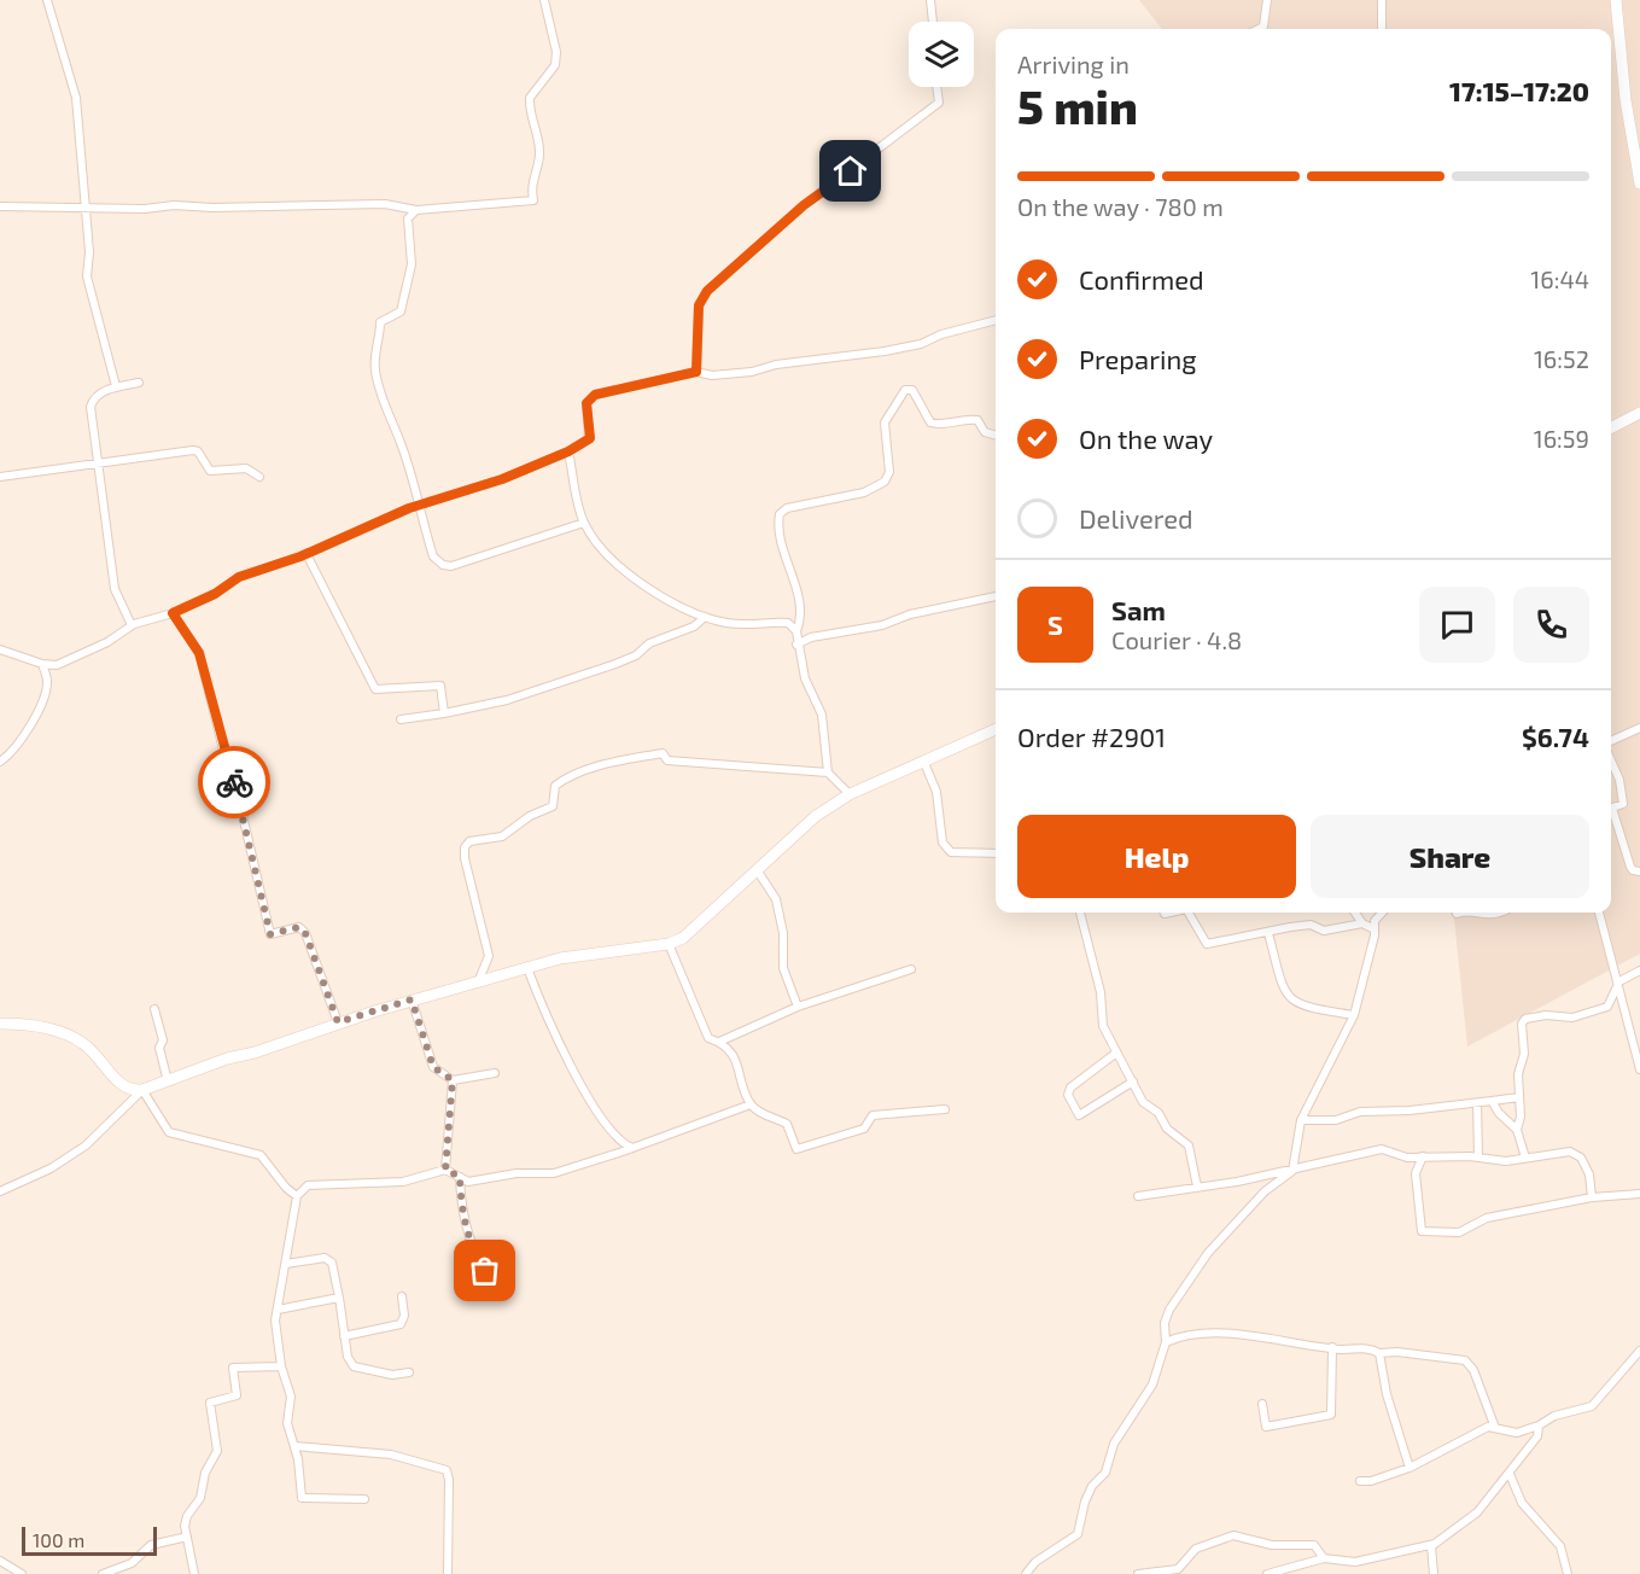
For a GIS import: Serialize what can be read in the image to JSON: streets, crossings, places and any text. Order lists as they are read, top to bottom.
{
  "scale_bar": "100 m",
  "page": {
    "heading": ["5 min", "Arriving in", "17:15–17:20"],
    "panel": [
      "Sam",
      "Courier · 4.8",
      "Order #2901",
      "$6.74"
    ],
    "bar": "On the way · 780 m",
    "list": [
      ["Confirmed", "16:44"],
      ["Preparing", "16:52"],
      ["On the way", "16:59"],
      "Delivered"
    ],
    "round": "S",
    "buttons": ["Help", "Share"],
    "scale": "100 m"
  }
}
